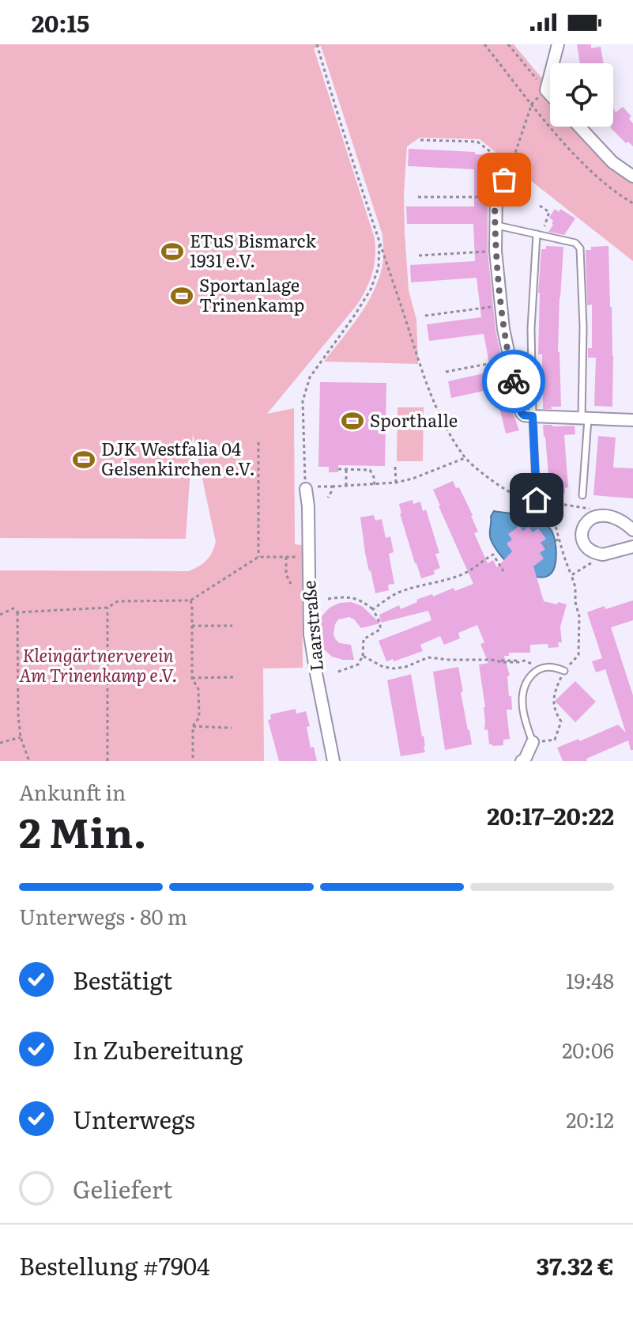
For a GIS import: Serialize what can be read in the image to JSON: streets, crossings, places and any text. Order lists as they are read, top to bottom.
{
  "streets": {
    "street": ["Laarstraße"]
  },
  "parks": ["Kleingärtnerverein Am Trinenkamp e.V."],
  "places": {
    "sports": [
      "ETuS Bismarck 1931 e.V.",
      "Sportanlage Trinenkamp",
      "Sporthalle",
      "DJK Westfalia 04 Gelsenkirchen e.V."
    ]
  },
  "page": {
    "status": "20:15",
    "heading": ["2 Min.", "Ankunft in", "20:17–20:22"],
    "panel": ["Bestellung #7904", "37.32 €"],
    "bar": "Unterwegs · 80 m",
    "list": [
      ["Bestätigt", "19:48"],
      ["In Zubereitung", "20:06"],
      ["Unterwegs", "20:12"],
      "Geliefert"
    ]
  }
}
